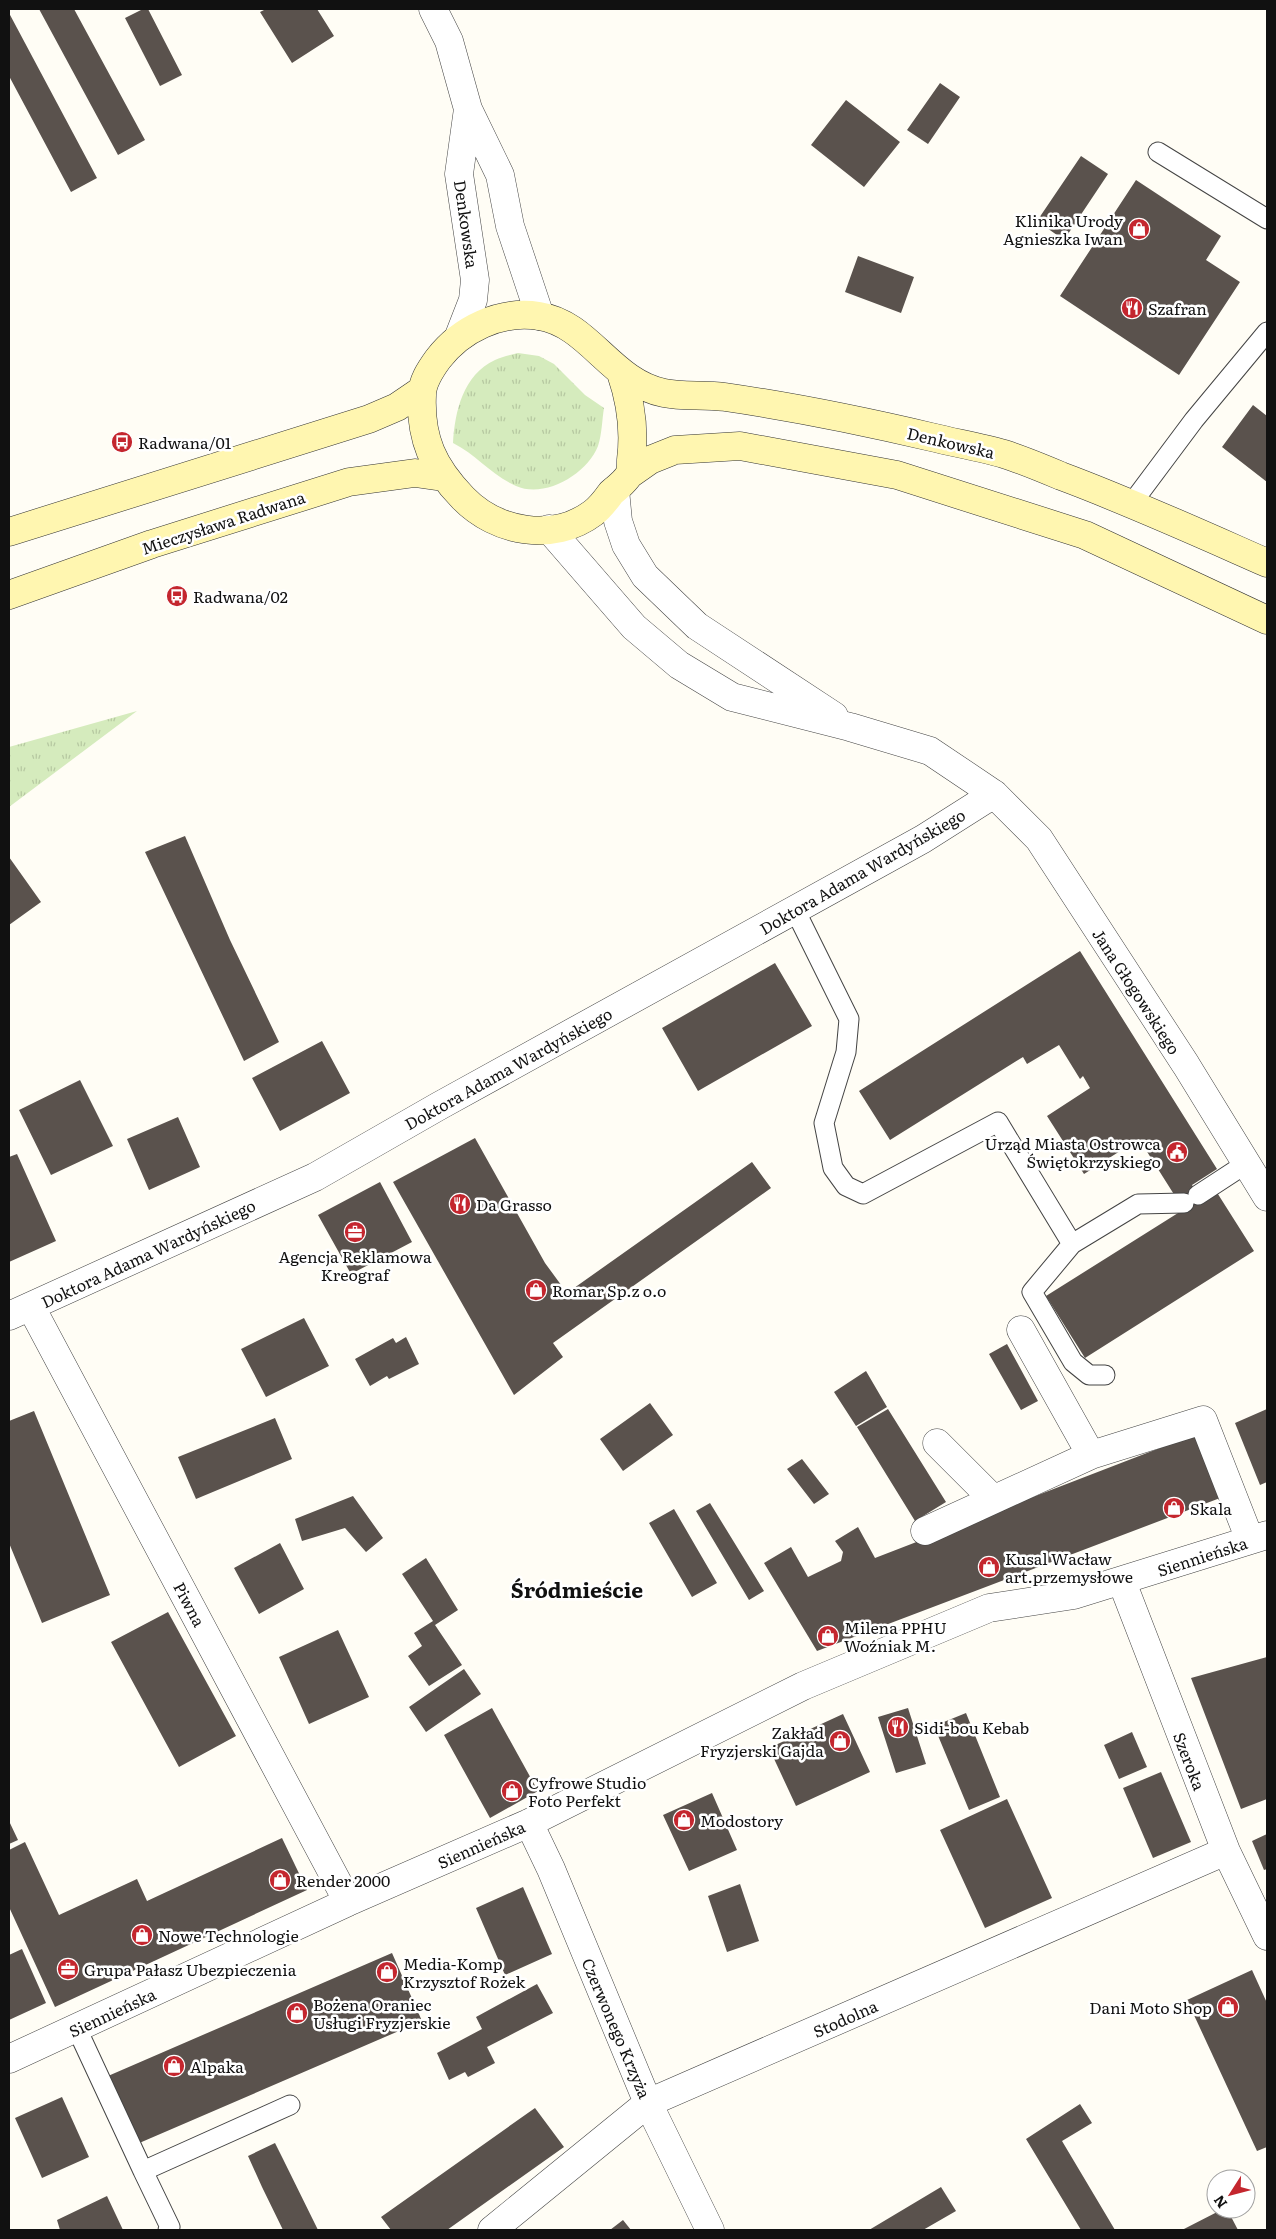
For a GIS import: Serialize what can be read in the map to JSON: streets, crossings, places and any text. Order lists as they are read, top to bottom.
{
  "streets": {
    "main road": ["Denkowska", "Mieczysława Radwana"],
    "street": [
      "Doktora Adama Wardyńskiego",
      "Jana Głogowskiego",
      "Siennieńska",
      "Piwna",
      "Szeroka",
      "Stodolna",
      "Czerwonego Krzyża"
    ]
  },
  "crossings": [
    ["Doktora Adama Wardyńskiego", "Jana Głogowskiego"],
    ["Doktora Adama Wardyńskiego", "Piwna"],
    ["Siennieńska", "Piwna"],
    ["Siennieńska", "Szeroka"],
    ["Siennieńska", "Czerwonego Krzyża"],
    ["Szeroka", "Stodolna"],
    ["Stodolna", "Czerwonego Krzyża"]
  ],
  "districts": ["Śródmieście"],
  "places": {
    "shop": [
      "Klinika Urody Agnieszka Iwan",
      "Romar Sp.z o.o",
      "Skala",
      "Kusal Wacław art.przemysłowe",
      "Milena PPHU Woźniak M.",
      "Zakład Fryzjerski Gajda",
      "Cyfrowe Studio Foto Perfekt",
      "Modostory",
      "Render 2000",
      "Nowe Technologie",
      "Media-Komp Krzysztof Rożek",
      "Dani Moto Shop",
      "Bożena Oraniec Usługi Fryzjerskie",
      "Alpaka"
    ],
    "restaurant": ["Szafran", "Da Grasso", "Sidi-bou Kebab"],
    "bus stop": ["Radwana/01", "Radwana/02"],
    "public building": ["Urząd Miasta Ostrowca Świętokrzyskiego"],
    "office": ["Agencja Reklamowa Kreograf", "Grupa Pałasz Ubezpieczenia"]
  },
  "north": "bottom left"
}
